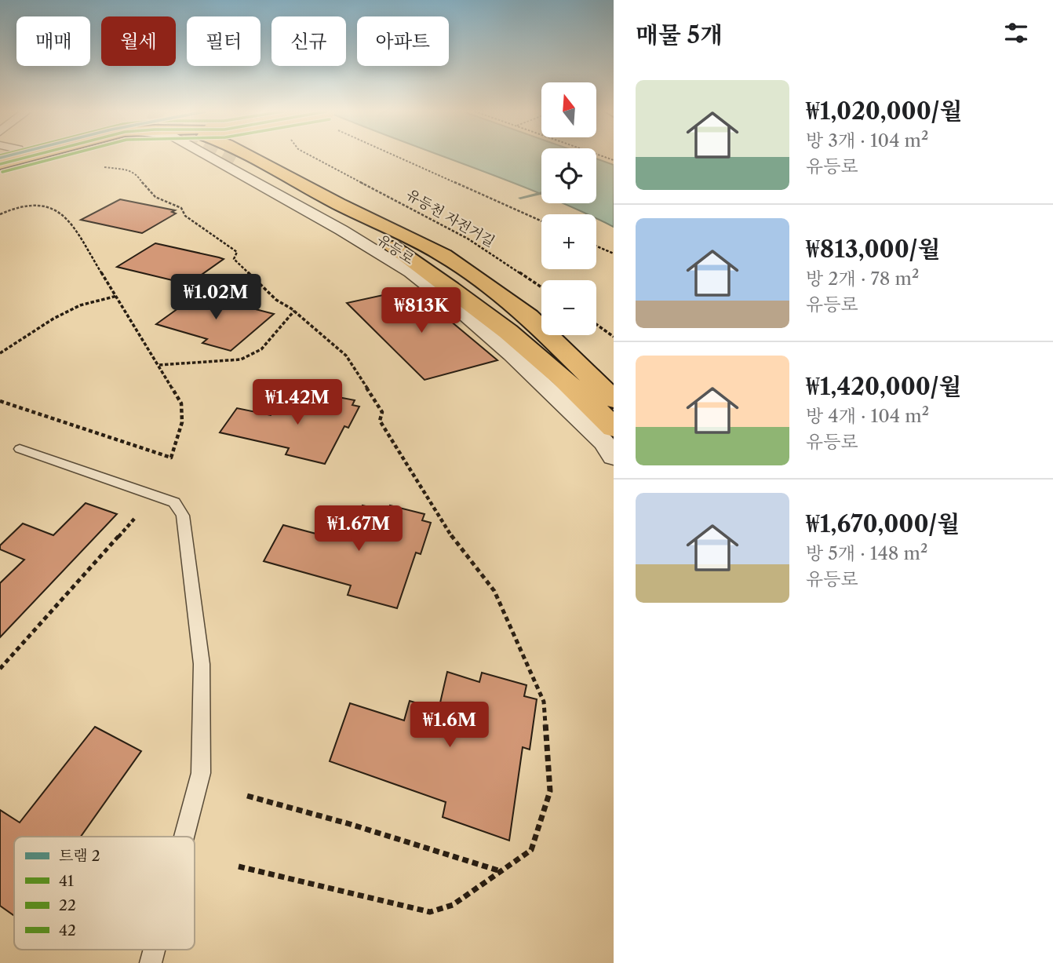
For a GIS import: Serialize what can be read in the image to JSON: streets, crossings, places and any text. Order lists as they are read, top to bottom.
{
  "streets": {
    "main road": ["유등로"],
    "path": ["유등천 자전거길"]
  },
  "lines": ["tram line 2", "transit line 41", "transit line 22"],
  "legend": [
    "트램 2",
    "41",
    "22",
    "42"
  ],
  "north": "top",
  "page": {
    "heading": "매물 5개",
    "chip": [
      "매매",
      "월세",
      "필터",
      "신규",
      "아파트"
    ],
    "list": [
      {
        "name": "₩1,020,000/월",
        "note": "방 3개 · 104 m² · 유등로"
      },
      {
        "name": "₩813,000/월",
        "note": "방 2개 · 78 m² · 유등로"
      },
      {
        "name": "₩1,420,000/월",
        "note": "방 4개 · 104 m² · 유등로"
      },
      {
        "name": "₩1,670,000/월",
        "note": "방 5개 · 148 m² · 유등로"
      }
    ],
    "map_buttons": ["+", "−"],
    "price": [
      "₩1.02M",
      "₩813K",
      "₩1.42M",
      "₩1.67M",
      "₩1.6M"
    ]
  }
}
